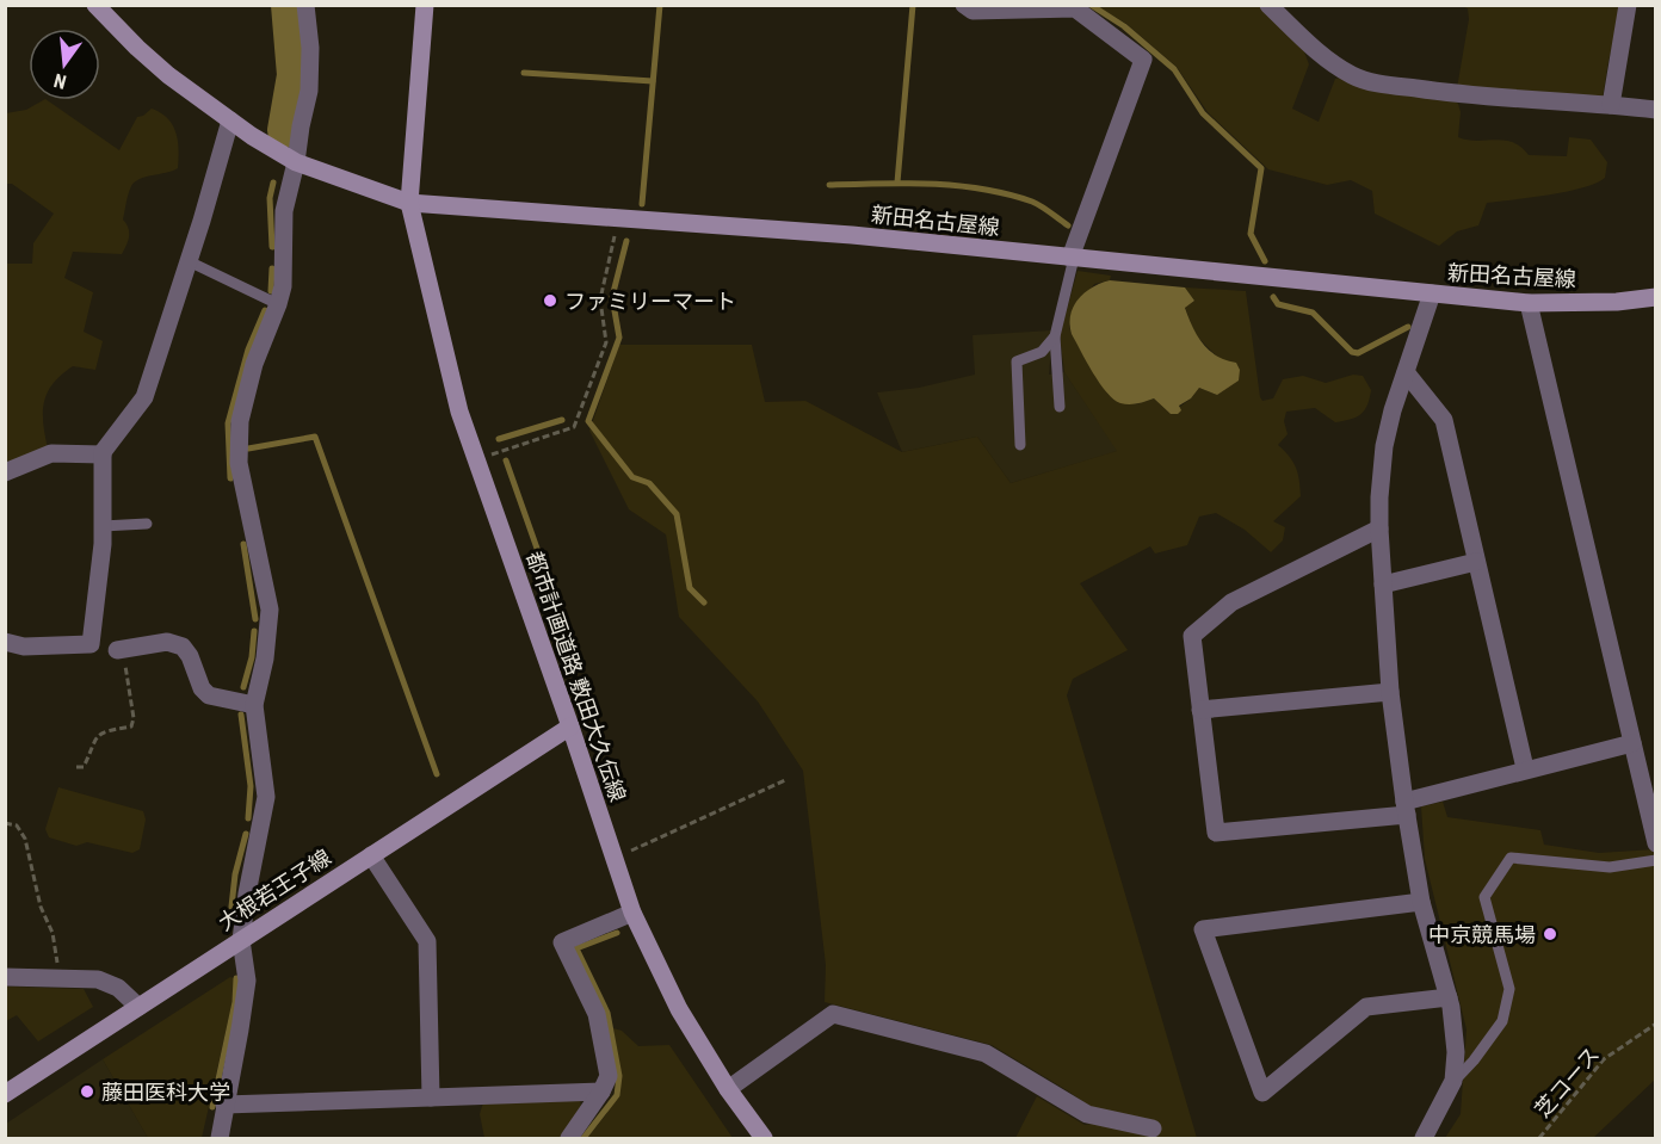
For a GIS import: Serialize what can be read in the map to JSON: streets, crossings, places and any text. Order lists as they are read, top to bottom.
{
  "streets": {
    "street": ["新田名古屋線", "都市計画道路 敷田大久伝線", "大根若王子線"],
    "path": ["芝コース"]
  },
  "crossings": [
    ["新田名古屋線", "都市計画道路 敷田大久伝線"],
    ["都市計画道路 敷田大久伝線", "大根若王子線"]
  ],
  "places": ["ファミリーマート", "中京競馬場", "藤田医科大学"],
  "north": "bottom"
}
